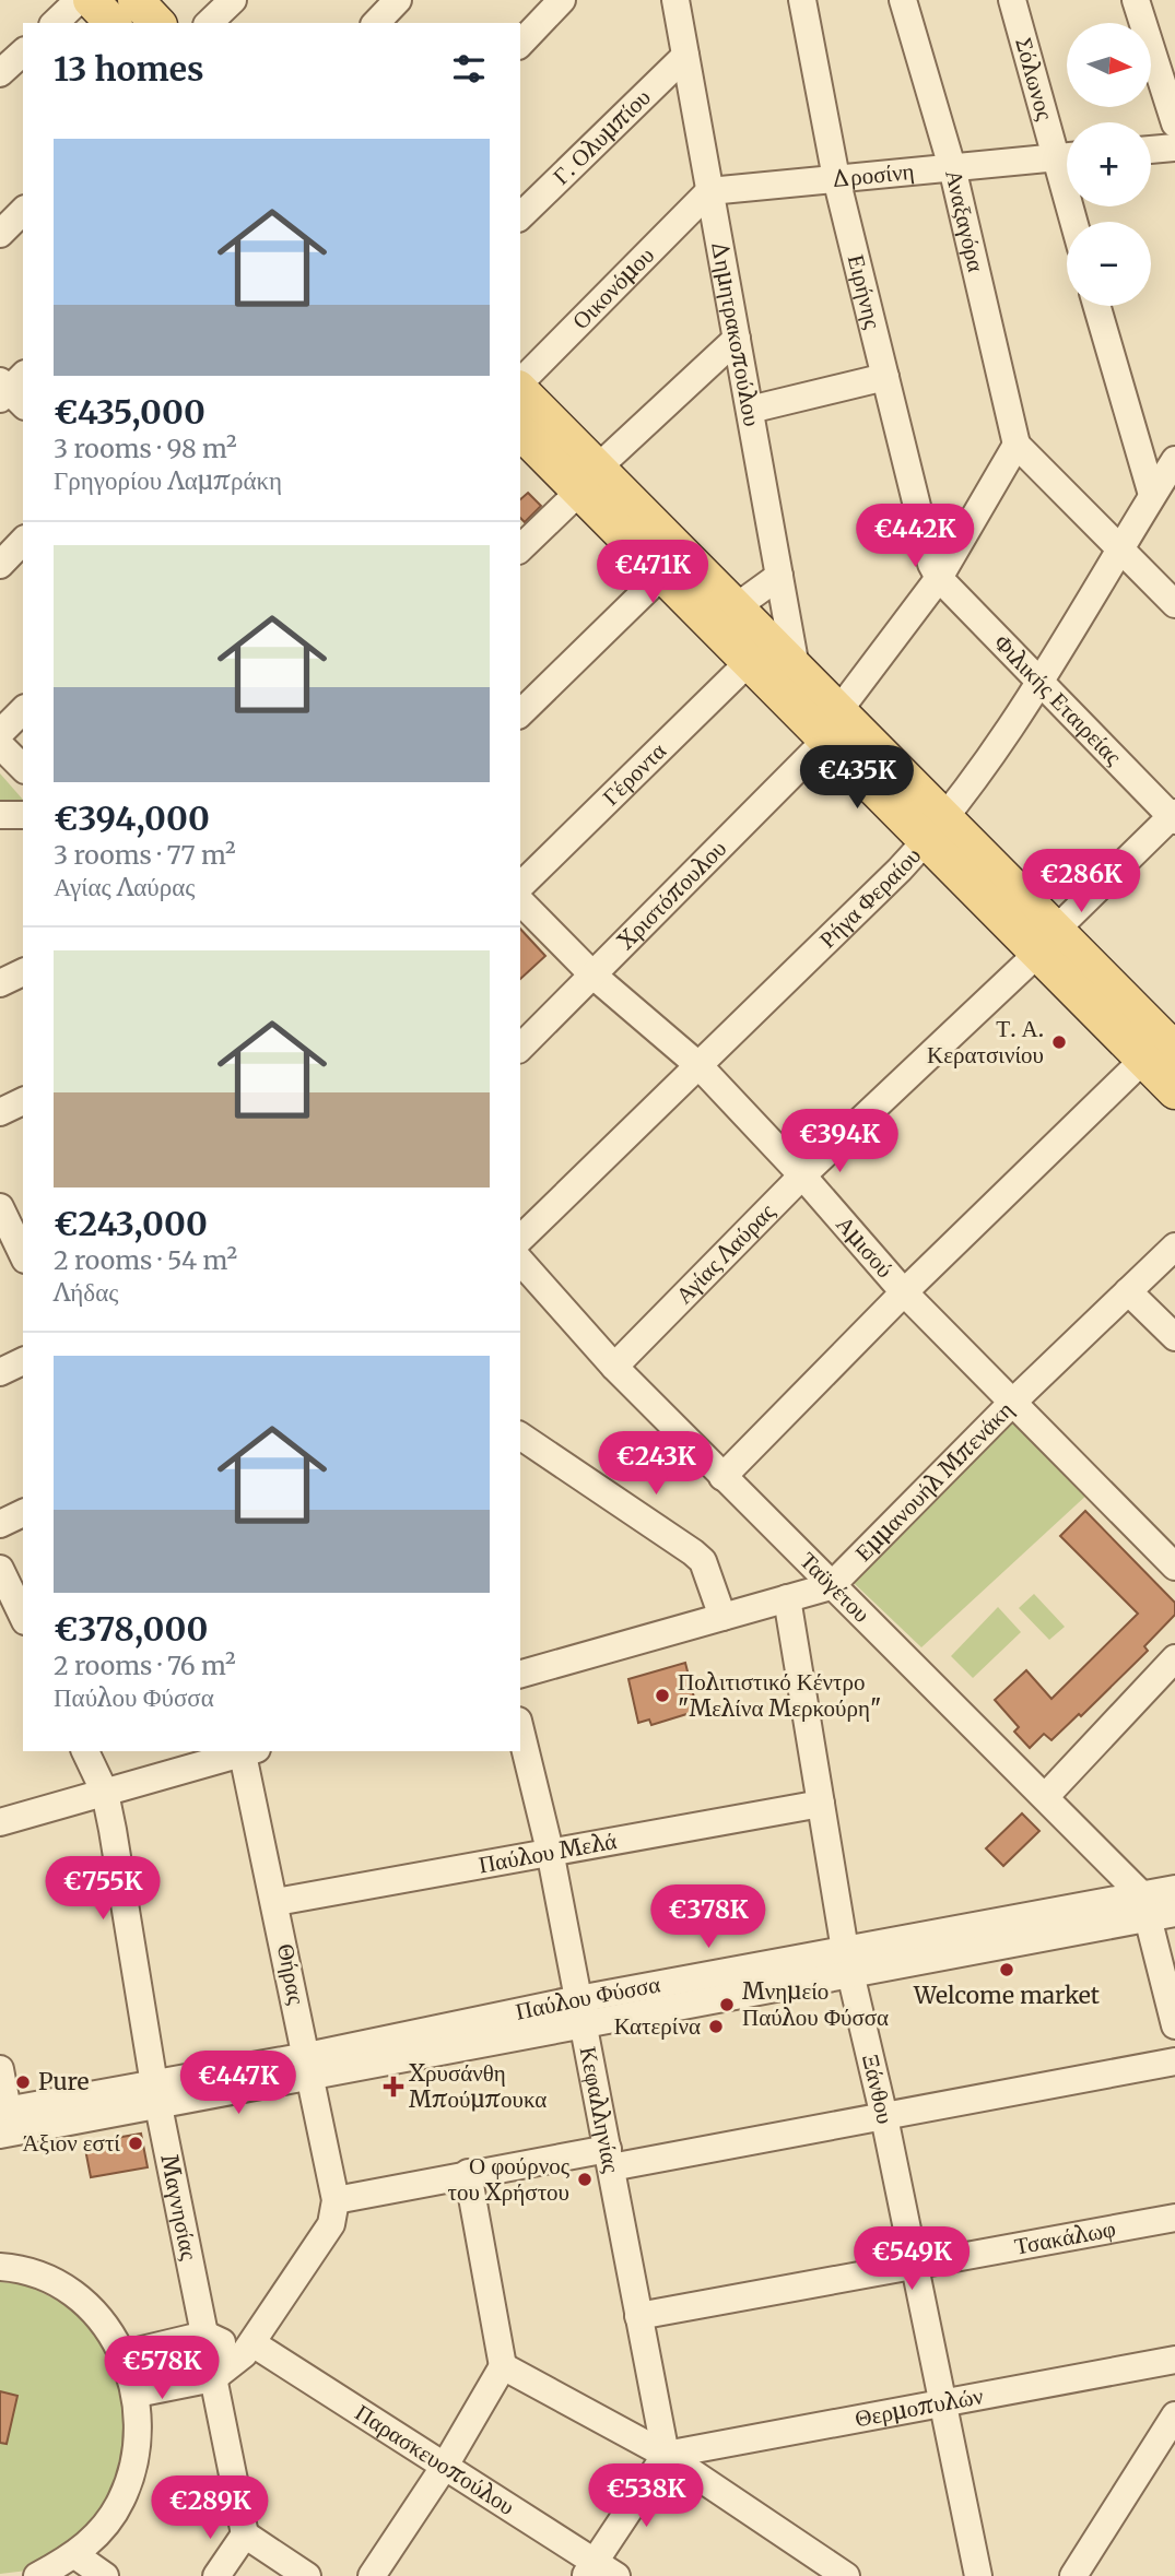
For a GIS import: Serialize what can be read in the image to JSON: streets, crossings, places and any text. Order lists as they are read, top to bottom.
{
  "streets": {
    "street": [
      "Σόλωνος",
      "Γ. Ολυμπίου",
      "Δροσίνη",
      "Αναξαγόρα",
      "Οικονόμου",
      "Ειρήνης",
      "Δημητρακοπούλου",
      "Φιλικής Εταιρείας",
      "Γέροντα",
      "Χριστόπουλου",
      "Ρήγα Φεραίου",
      "Αμισού",
      "Αγίας Λαύρας",
      "Εμμανουήλ Μπενάκη",
      "Ταϋγέτου",
      "Παύλου Μελά",
      "Θήρας",
      "Παύλου Φύσσα",
      "Ξάνθου",
      "Κεφαλληνίας",
      "Μαγνησίας",
      "Τσακάλωφ",
      "Θερμοπυλών",
      "Παρασκευοπούλου"
    ]
  },
  "crossings": [
    ["Γ. Ολυμπίου", "Δημητρακοπούλου"],
    ["Δροσίνη", "Αναξαγόρα"],
    ["Δροσίνη", "Οικονόμου"],
    ["Δροσίνη", "Ειρήνης"],
    ["Δροσίνη", "Δημητρακοπούλου"],
    ["Αναξαγόρα", "Χριστόπουλου"],
    ["Οικονόμου", "Δημητρακοπούλου"],
    ["Ειρήνης", "Φιλικής Εταιρείας"],
    ["Ειρήνης", "Χριστόπουλου"],
    ["Φιλικής Εταιρείας", "Χριστόπουλου"],
    ["Φιλικής Εταιρείας", "Ρήγα Φεραίου"],
    ["Φιλικής Εταιρείας", "Αγίας Λαύρας"],
    ["Χριστόπουλου", "Αμισού"],
    ["Ρήγα Φεραίου", "Αμισού"],
    ["Αμισού", "Αγίας Λαύρας"],
    ["Αμισού", "Εμμανουήλ Μπενάκη"],
    ["Αγίας Λαύρας", "Ταϋγέτου"],
    ["Εμμανουήλ Μπενάκη", "Ταϋγέτου"],
    ["Εμμανουήλ Μπενάκη", "Ξάνθου"],
    ["Ταϋγέτου", "Παύλου Φύσσα"],
    ["Παύλου Μελά", "Θήρας"],
    ["Παύλου Μελά", "Ξάνθου"],
    ["Παύλου Μελά", "Κεφαλληνίας"],
    ["Θήρας", "Παύλου Φύσσα"],
    ["Παύλου Φύσσα", "Ξάνθου"],
    ["Παύλου Φύσσα", "Κεφαλληνίας"],
    ["Παύλου Φύσσα", "Μαγνησίας"],
    ["Ξάνθου", "Τσακάλωφ"],
    ["Ξάνθου", "Θερμοπυλών"],
    ["Κεφαλληνίας", "Τσακάλωφ"],
    ["Κεφαλληνίας", "Θερμοπυλών"],
    ["Μαγνησίας", "Παρασκευοπούλου"]
  ],
  "places": {
    "other": [
      "Τ. Α. Κερατσινίου",
      "Πολιτιστικό Κέντρο \"Μελίνα Μερκούρη\"",
      "Welcome market",
      "Μνημείο Παύλου Φύσσα",
      "Κατερίνα",
      "Pure",
      "Άξιον εστί",
      "Ο φούρνος του Χρήστου"
    ],
    "health": ["Χρυσάνθη Μπούμπουκα"]
  },
  "north": "right",
  "page": {
    "map_buttons": ["+", "−"],
    "heading": "13 homes",
    "list": [
      {
        "name": "€435,000",
        "note": "3 rooms · 98 m² · Γρηγορίου Λαμπράκη"
      },
      {
        "name": "€394,000",
        "note": "3 rooms · 77 m² · Αγίας Λαύρας"
      },
      {
        "name": "€243,000",
        "note": "2 rooms · 54 m² · Λήδας"
      },
      {
        "name": "€378,000",
        "note": "2 rooms · 76 m² · Παύλου Φύσσα"
      }
    ],
    "price": [
      "€442K",
      "€471K",
      "€435K",
      "€286K",
      "€394K",
      "€243K",
      "€755K",
      "€378K",
      "€447K",
      "€549K",
      "€578K",
      "€538K",
      "€289K"
    ]
  }
}
